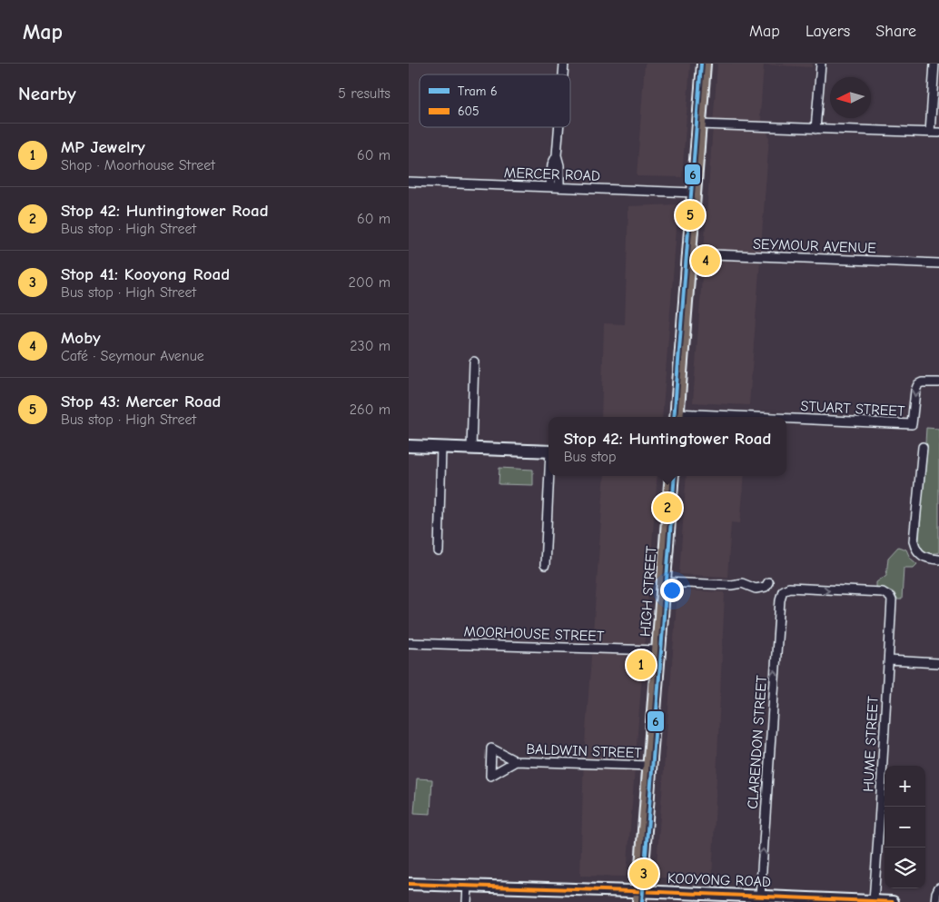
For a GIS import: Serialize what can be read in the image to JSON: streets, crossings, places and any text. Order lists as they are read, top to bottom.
{
  "streets": {
    "main road": ["HIGH STREET"],
    "street": [
      "MERCER ROAD",
      "SEYMOUR AVENUE",
      "STUART STREET",
      "MOORHOUSE STREET",
      "CLARENDON STREET",
      "HUME STREET",
      "BALDWIN STREET",
      "KOOYONG ROAD"
    ]
  },
  "crossings": [
    ["HIGH STREET", "MOORHOUSE STREET"],
    ["HIGH STREET", "BALDWIN STREET"],
    ["HIGH STREET", "KOOYONG ROAD"],
    ["CLARENDON STREET", "HUME STREET"],
    ["CLARENDON STREET", "KOOYONG ROAD"],
    ["HUME STREET", "KOOYONG ROAD"]
  ],
  "one_way": ["STUART STREET", "CLARENDON STREET"],
  "lines": ["tram line 6", "transit line 605"],
  "legend": ["Tram 6", "605"],
  "north": "left",
  "page": {
    "header": "Map",
    "nav": ["Map", "Layers", "Share"],
    "heading": ["Nearby", "5 results"],
    "list": [
      {
        "mark": "1",
        "name": "MP Jewelry",
        "note": "Shop · Moorhouse Street",
        "value": "60 m"
      },
      {
        "mark": "2",
        "name": "Stop 42: Huntingtower Road",
        "note": "Bus stop · High Street",
        "value": "60 m"
      },
      {
        "mark": "3",
        "name": "Stop 41: Kooyong Road",
        "note": "Bus stop · High Street",
        "value": "200 m"
      },
      {
        "mark": "4",
        "name": "Moby",
        "note": "Café · Seymour Avenue",
        "value": "230 m"
      },
      {
        "mark": "5",
        "name": "Stop 43: Mercer Road",
        "note": "Bus stop · High Street",
        "value": "260 m"
      }
    ],
    "pins": [
      "5",
      "4",
      "2",
      "1",
      "3"
    ],
    "popup": ["Stop 42: Huntingtower Road", "Bus stop"],
    "map_buttons": ["+", "−"]
  }
}
